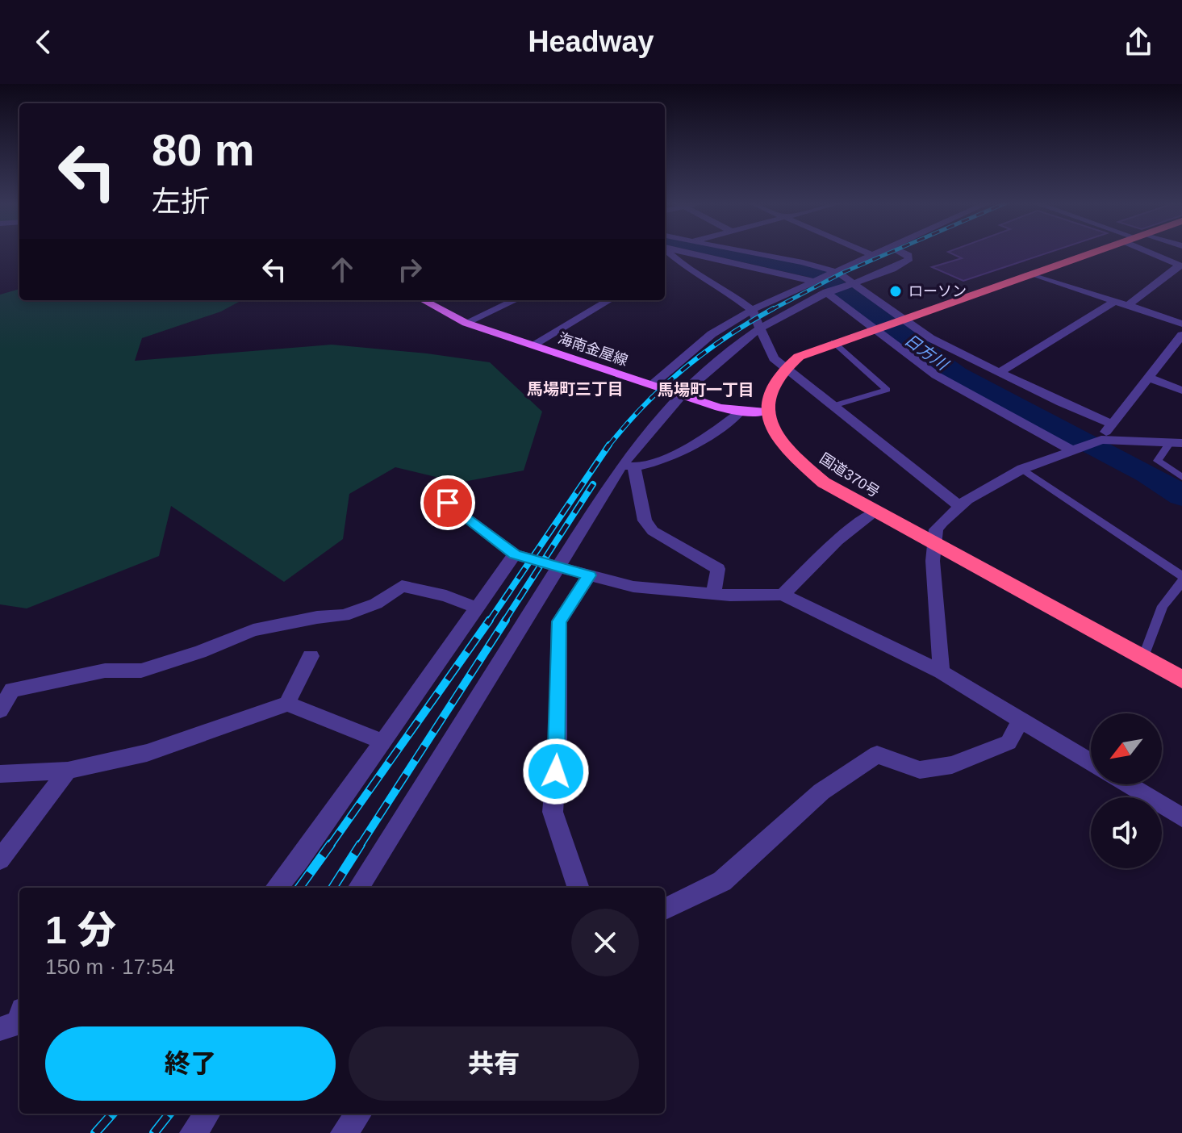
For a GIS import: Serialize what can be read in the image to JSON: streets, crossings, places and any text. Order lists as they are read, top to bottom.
{
  "streets": {
    "highway": ["国道370号"],
    "main road": ["海南金屋線"]
  },
  "crossings": [
    ["海南金屋線", "国道370号"]
  ],
  "districts": ["馬場町三丁目", "馬場町一丁目"],
  "water": ["日方川"],
  "places": ["ローソン"],
  "north": "bottom left",
  "page": {
    "header": "Headway",
    "turn": ["80 m", "左折"],
    "heading": ["1 分", "150 m · 17:54"],
    "buttons": ["終了", "共有"]
  }
}
